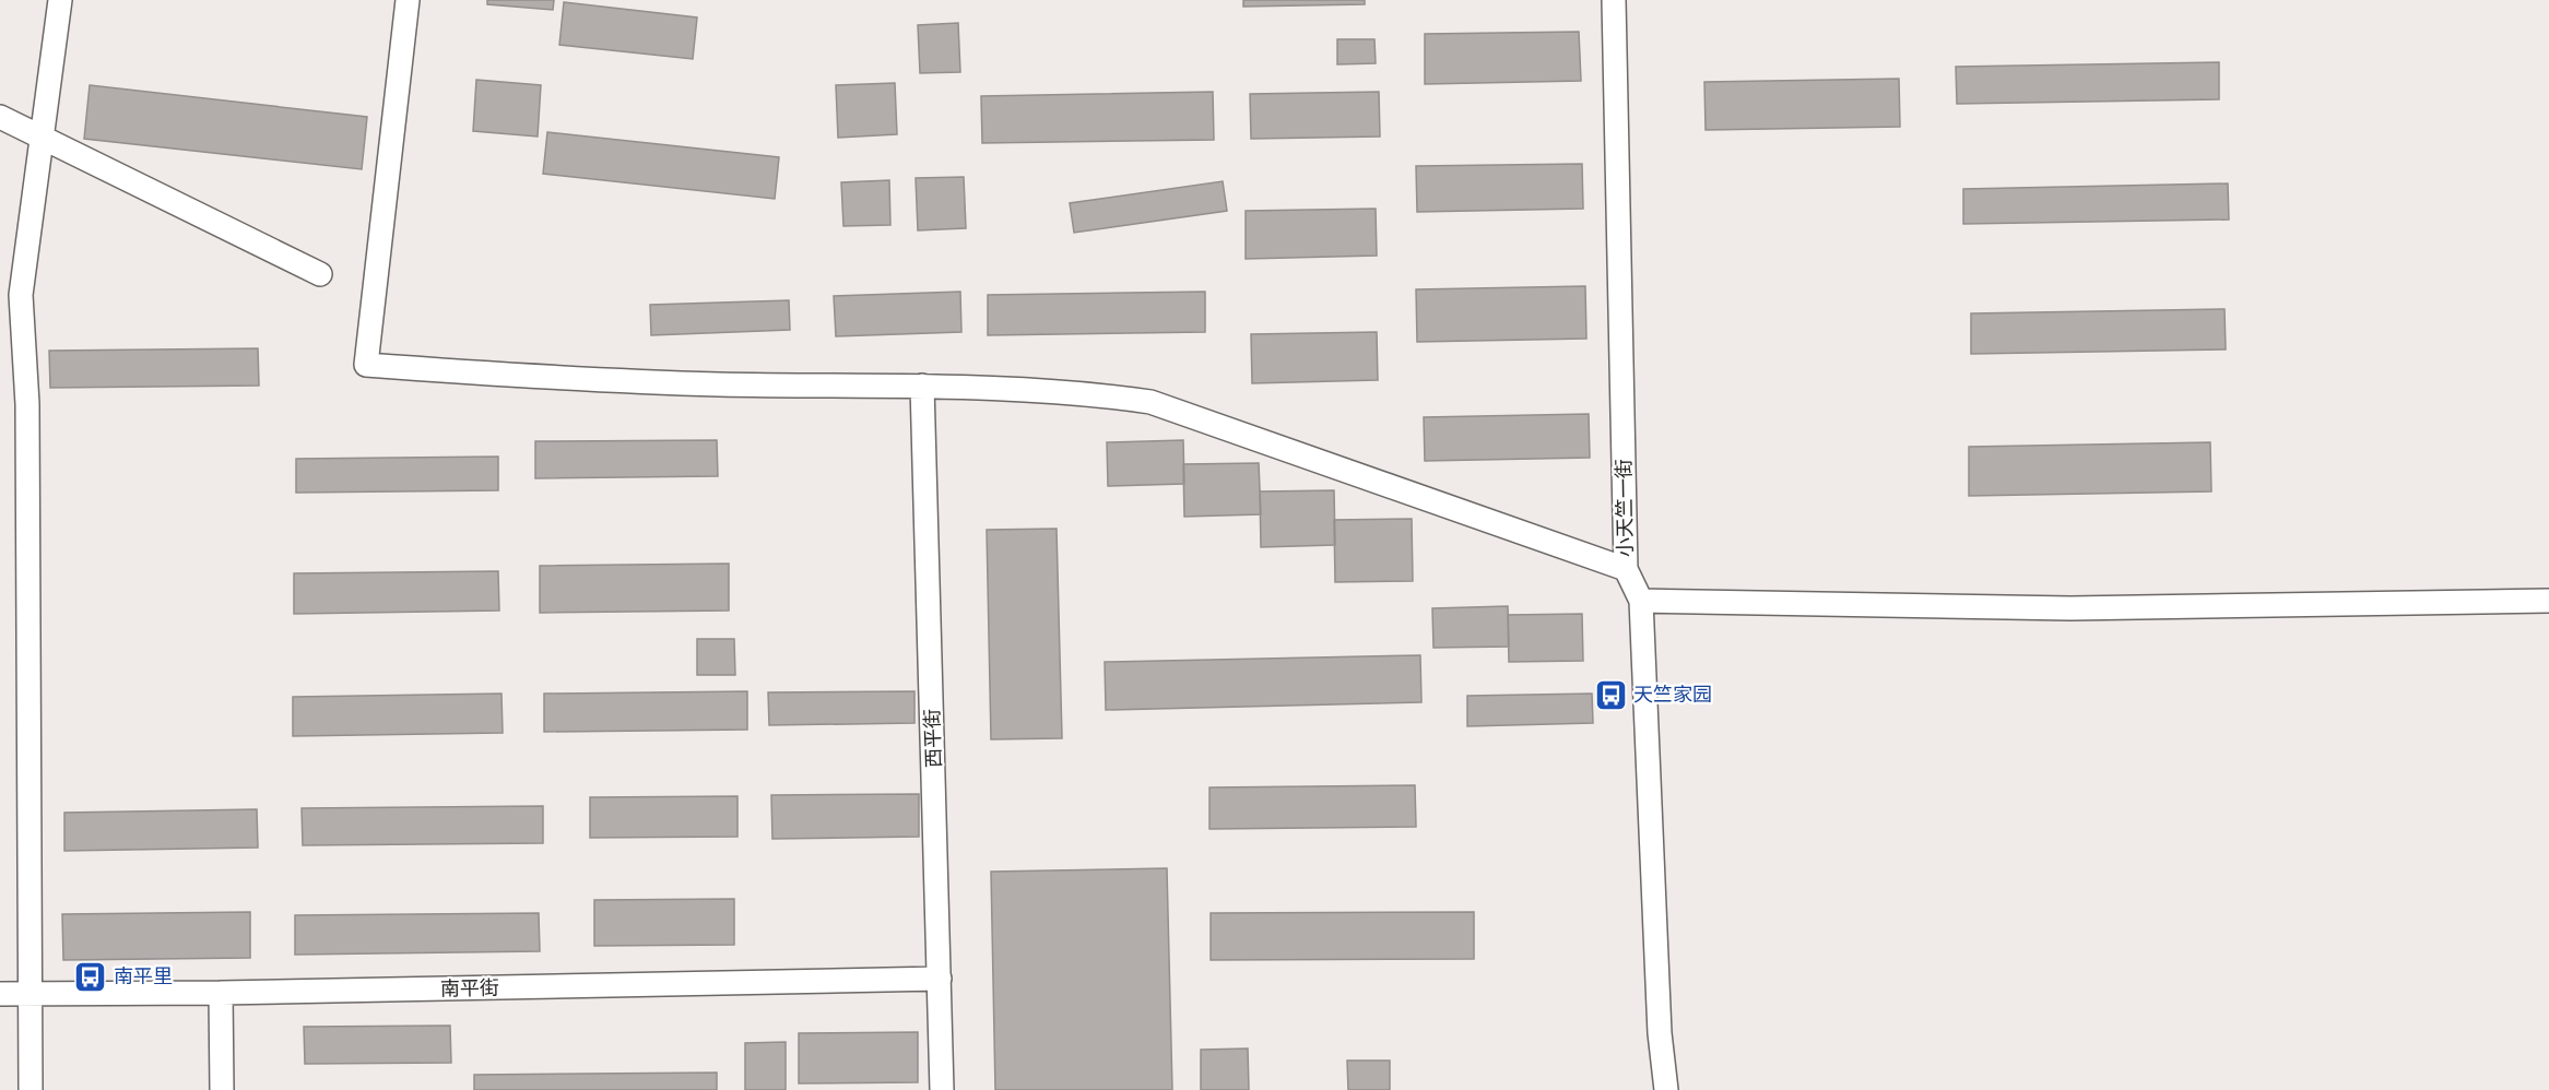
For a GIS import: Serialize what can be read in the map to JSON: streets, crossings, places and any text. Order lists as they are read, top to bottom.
{
  "streets": {
    "street": ["小天竺一街", "西平街", "南平街"]
  },
  "crossings": [
    ["西平街", "南平街"]
  ],
  "places": {
    "bus stop": ["天竺家园", "南平里"]
  }
}
